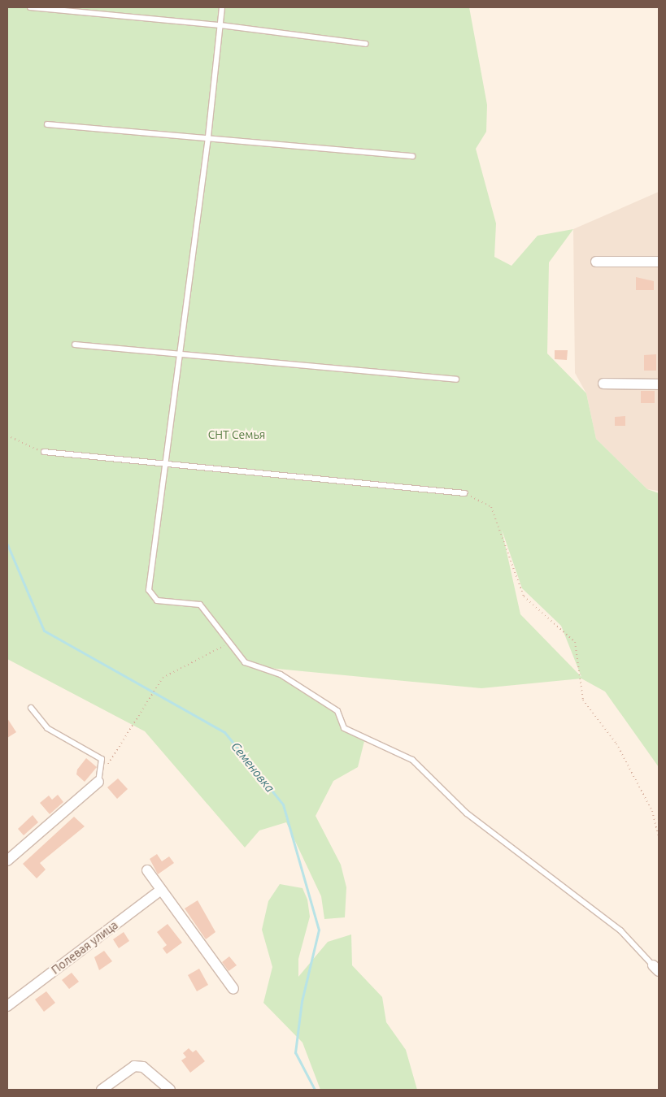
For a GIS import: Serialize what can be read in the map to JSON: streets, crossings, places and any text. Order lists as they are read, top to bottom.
{
  "streets": {
    "street": ["Полевая улица"]
  },
  "water": ["Семеновка"],
  "parks": ["СНТ Семья"]
}
